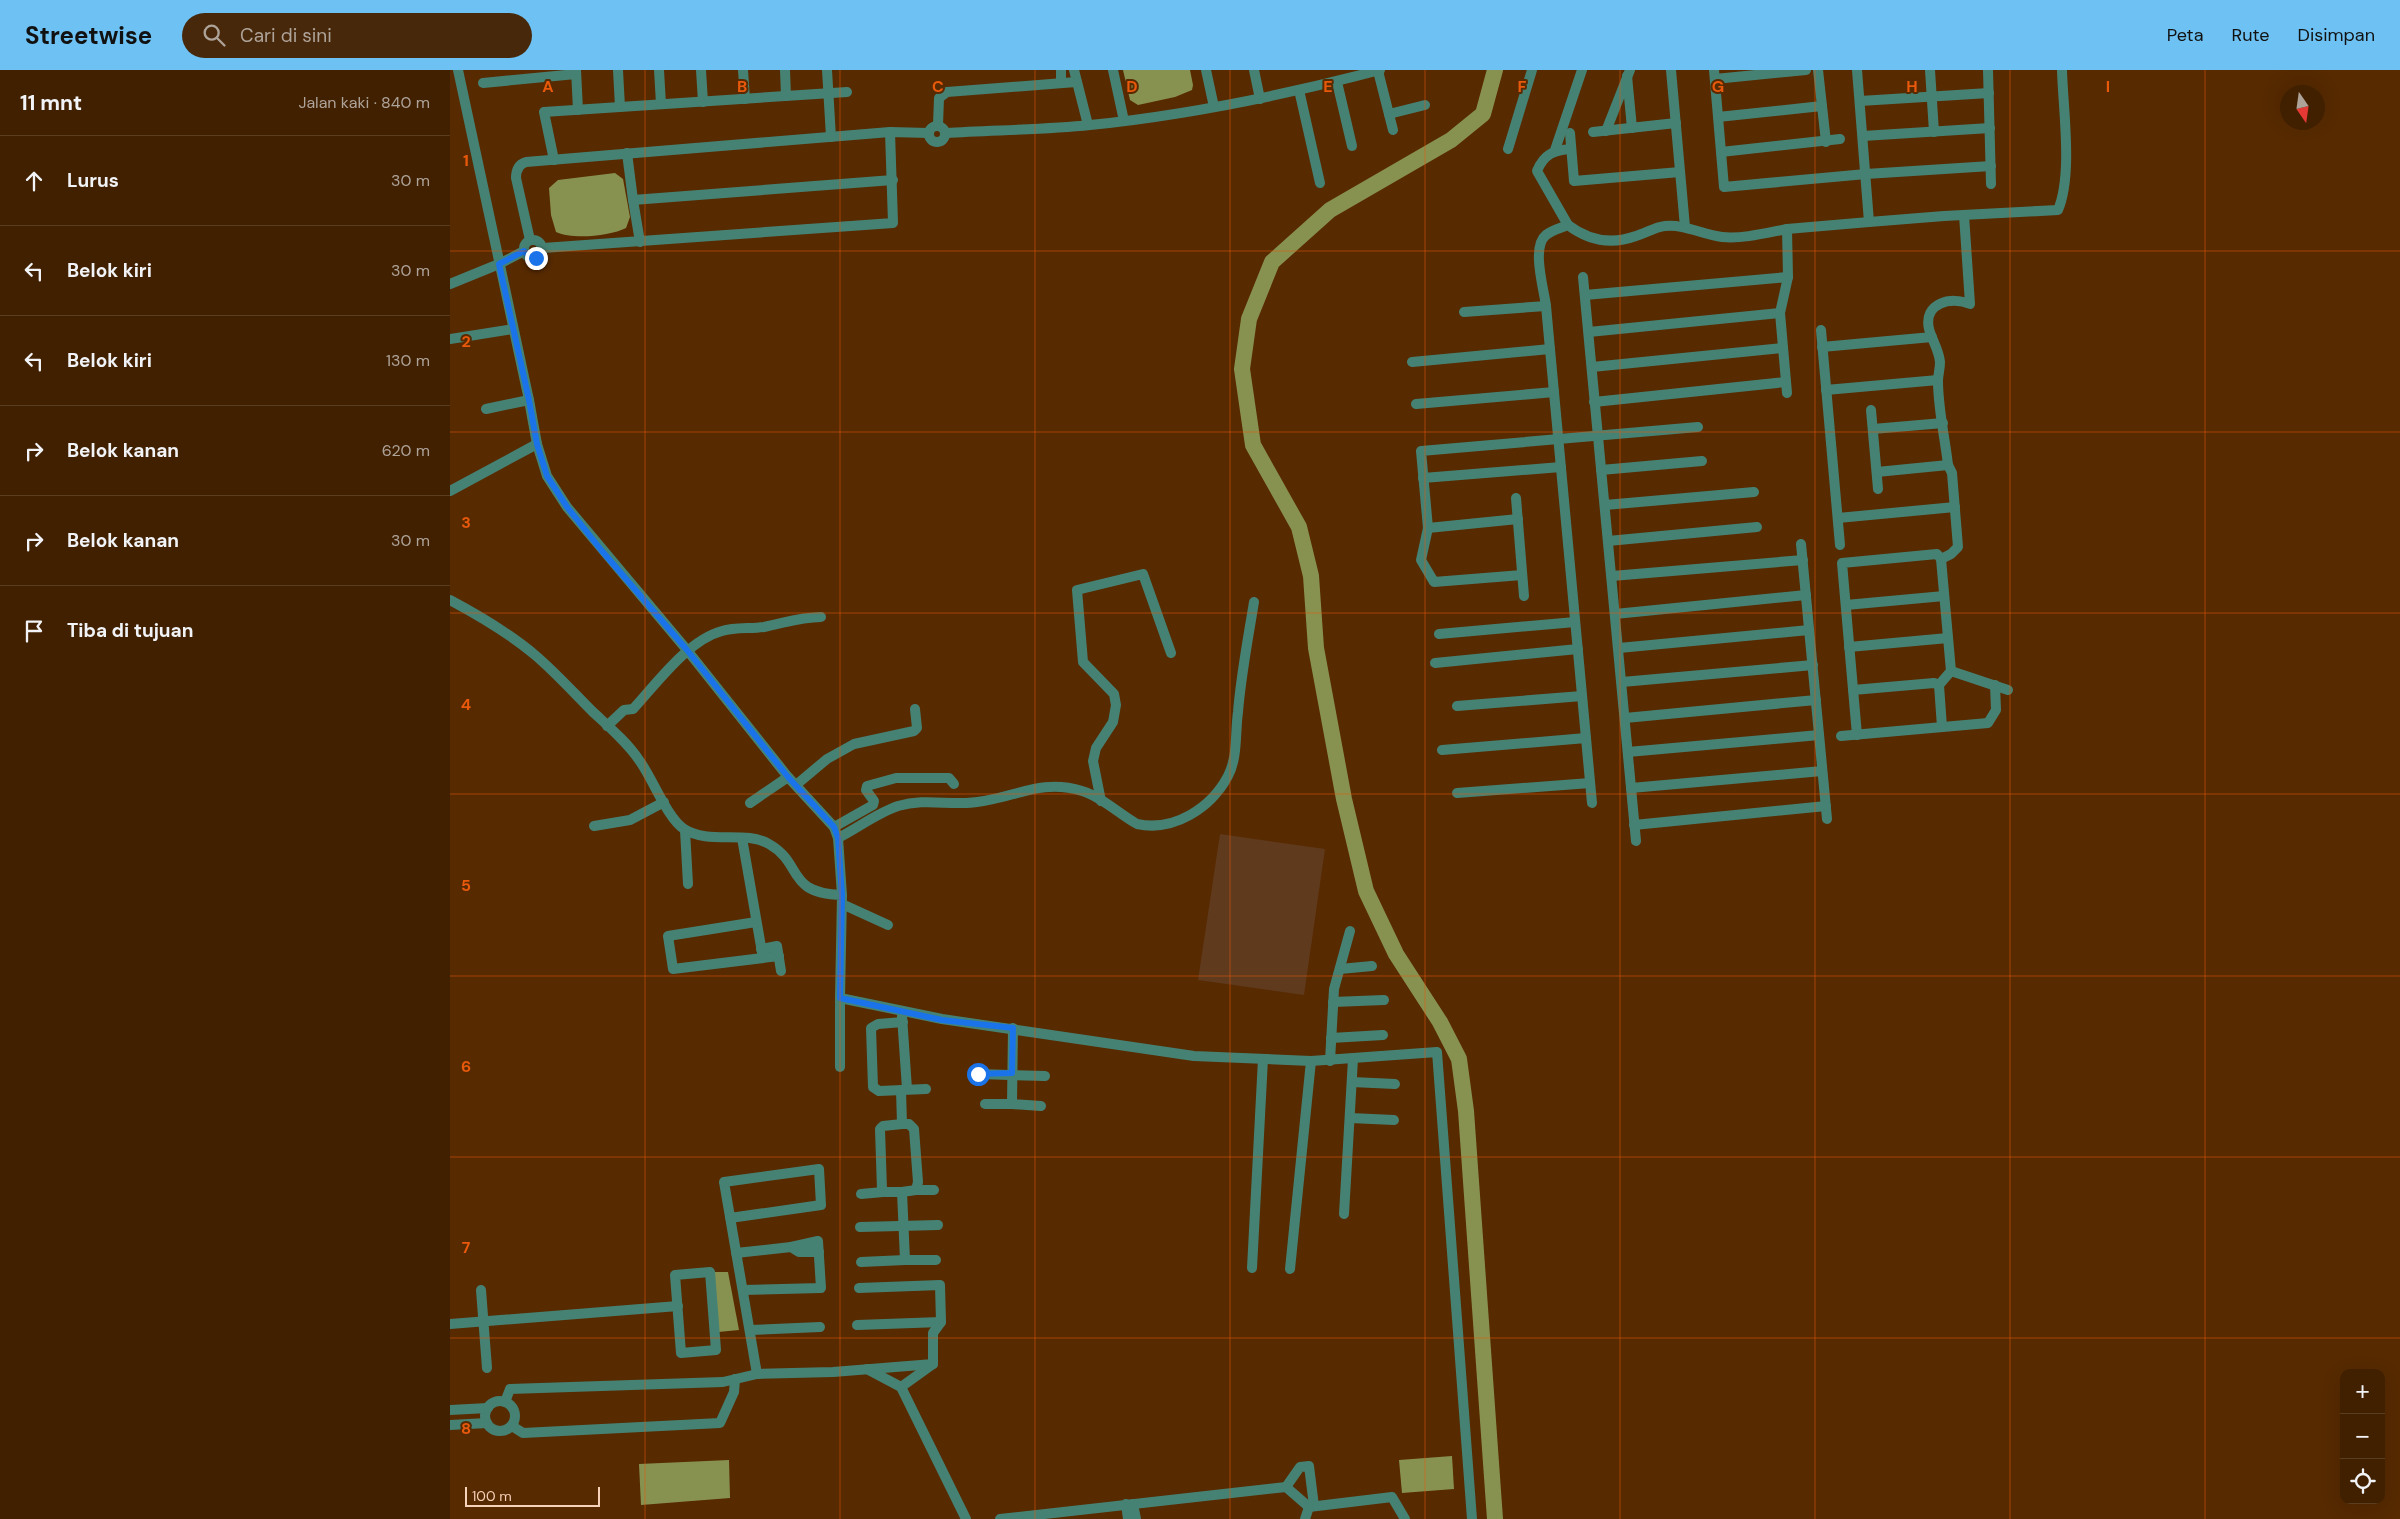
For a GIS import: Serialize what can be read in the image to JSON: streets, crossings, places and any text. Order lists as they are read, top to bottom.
{
  "scale_bar": "100 m",
  "north": "bottom",
  "page": {
    "header": "Streetwise",
    "search": "Cari di sini",
    "nav": ["Peta", "Rute", "Disimpan"],
    "heading": ["11 mnt", "Jalan kaki · 840 m"],
    "list": [
      ["Lurus", "30 m"],
      ["Belok kiri", "30 m"],
      ["Belok kiri", "130 m"],
      ["Belok kanan", "620 m"],
      ["Belok kanan", "30 m"],
      "Tiba di tujuan"
    ],
    "map_buttons": ["+", "−"],
    "scale": "100 m"
  },
  "grid": {
    "columns": [
      "A",
      "B",
      "C",
      "D",
      "E",
      "F",
      "G",
      "H",
      "I"
    ],
    "rows": [
      "1",
      "2",
      "3",
      "4",
      "5",
      "6",
      "7",
      "8"
    ]
  }
}
